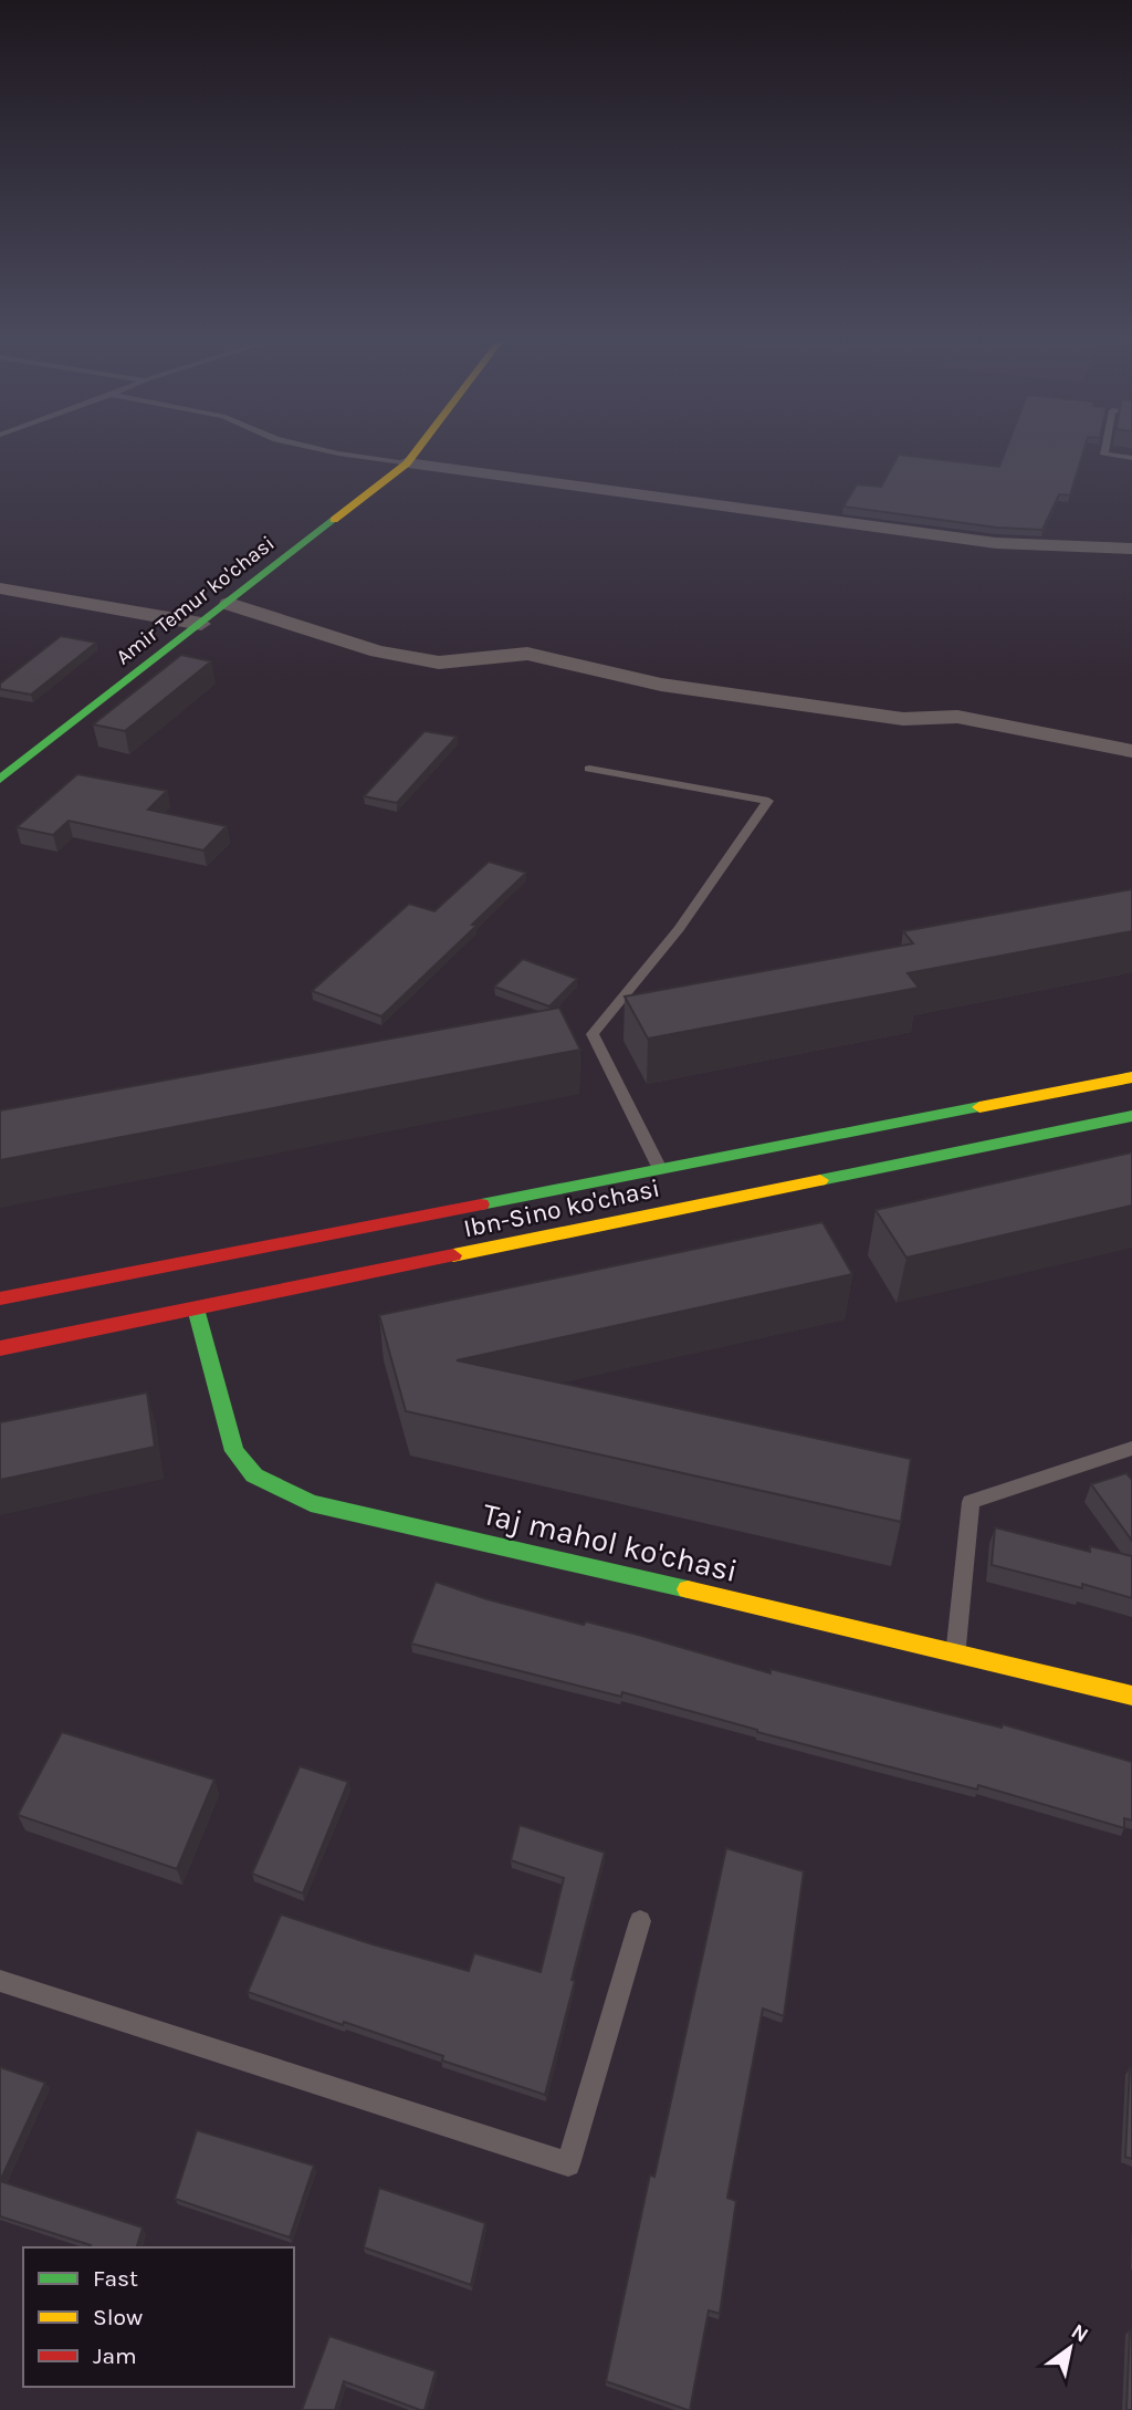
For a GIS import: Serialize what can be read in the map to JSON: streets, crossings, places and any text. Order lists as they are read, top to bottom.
{
  "streets": {
    "main road": ["Amir Temur ko'chasi", "Ibn-Sino ko'chasi", "Taj mahol ko'chasi"]
  },
  "crossings": [
    ["Ibn-Sino ko'chasi", "Taj mahol ko'chasi"]
  ],
  "legend": ["Fast", "Slow", "Jam"],
  "north": "top right"
}
